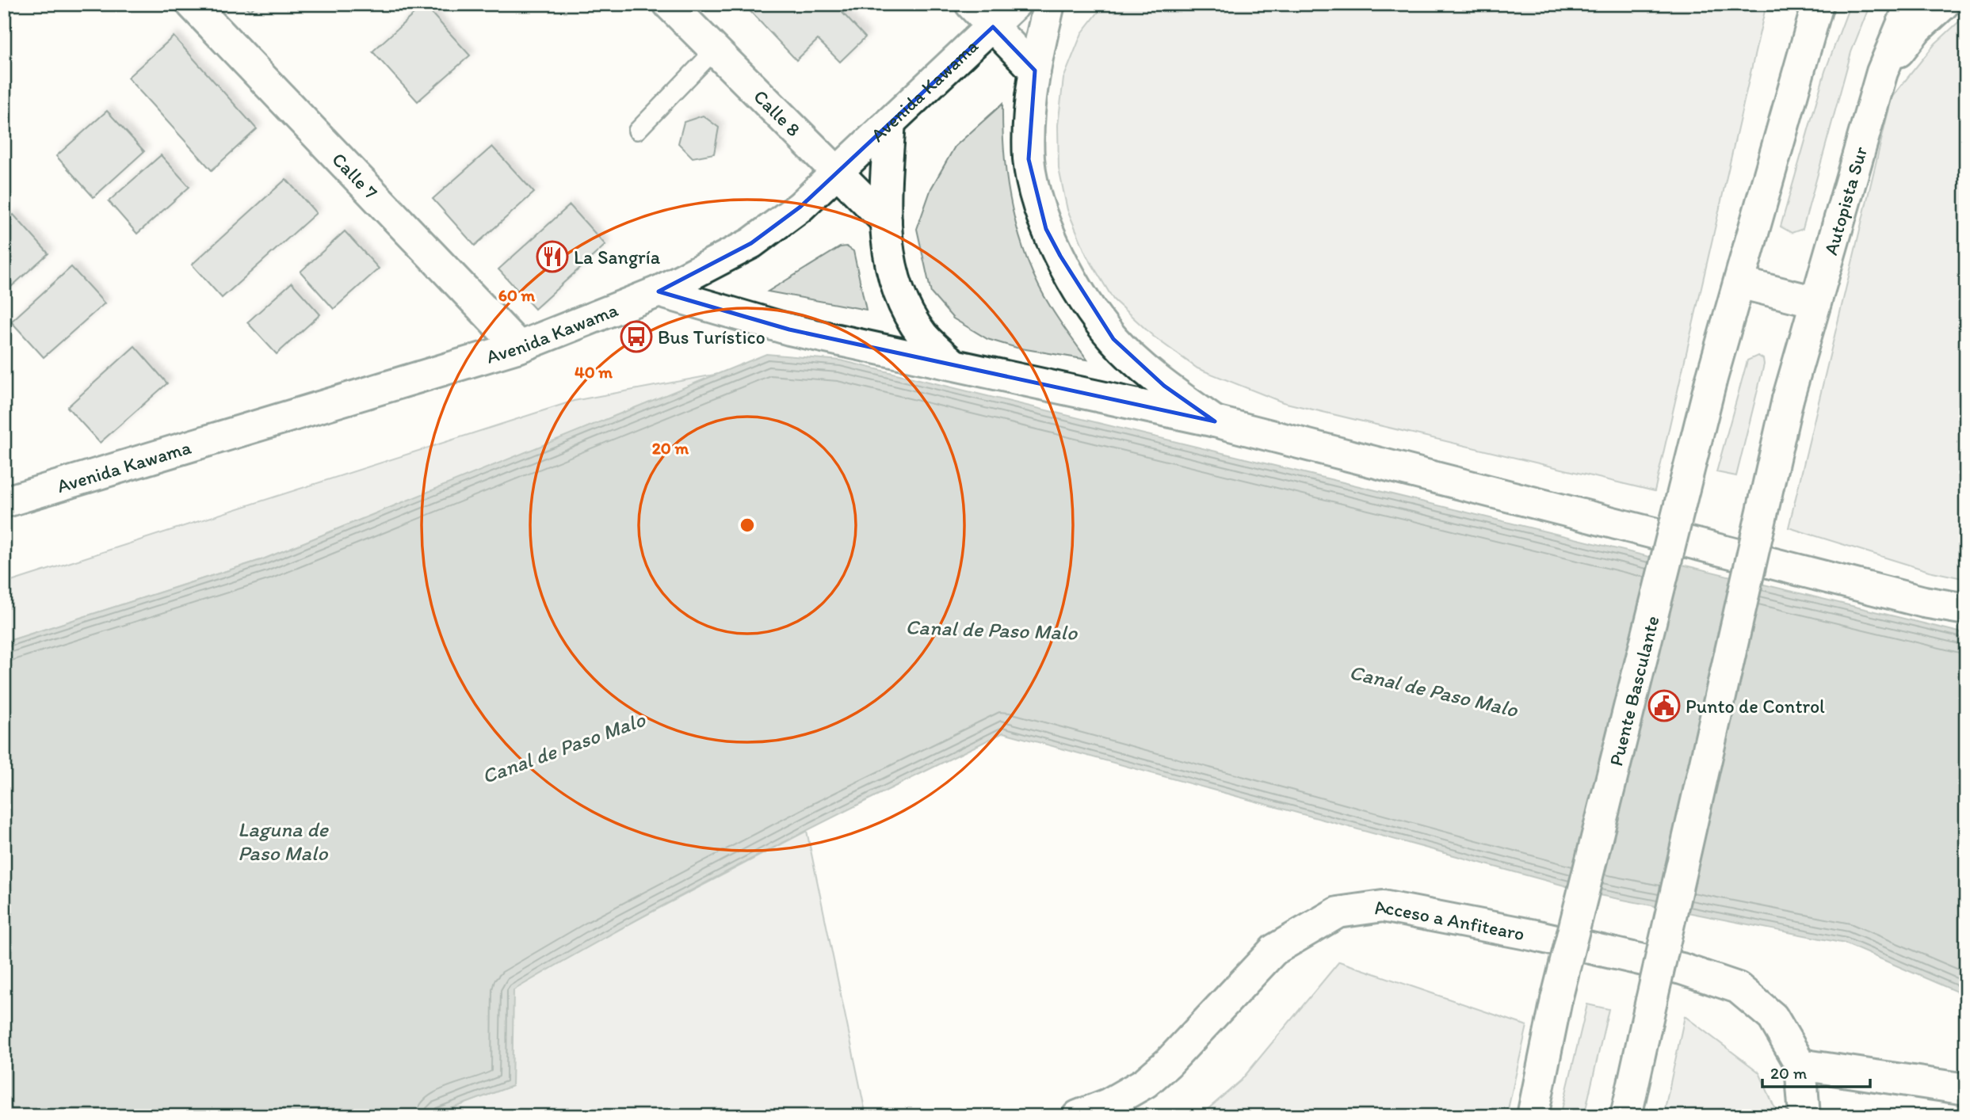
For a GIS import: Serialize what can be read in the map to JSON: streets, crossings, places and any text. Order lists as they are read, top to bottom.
{
  "streets": {
    "main road": [
      "Avenida Kawama",
      "Calle 8",
      "Calle 7",
      "Autopista Sur",
      "Puente Basculante",
      "Acceso a Anfitearo"
    ]
  },
  "crossings": [
    ["Avenida Kawama", "Calle 8"],
    ["Avenida Kawama", "Calle 7"]
  ],
  "water": ["Canal de Paso Malo", "Laguna de Paso Malo"],
  "places": {
    "restaurant": ["La Sangría"],
    "bus stop": ["Bus Turístico"],
    "public building": ["Punto de Control"]
  },
  "scale_bar": "20 m",
  "rings": ["60 m", "40 m", "20 m"]
}
